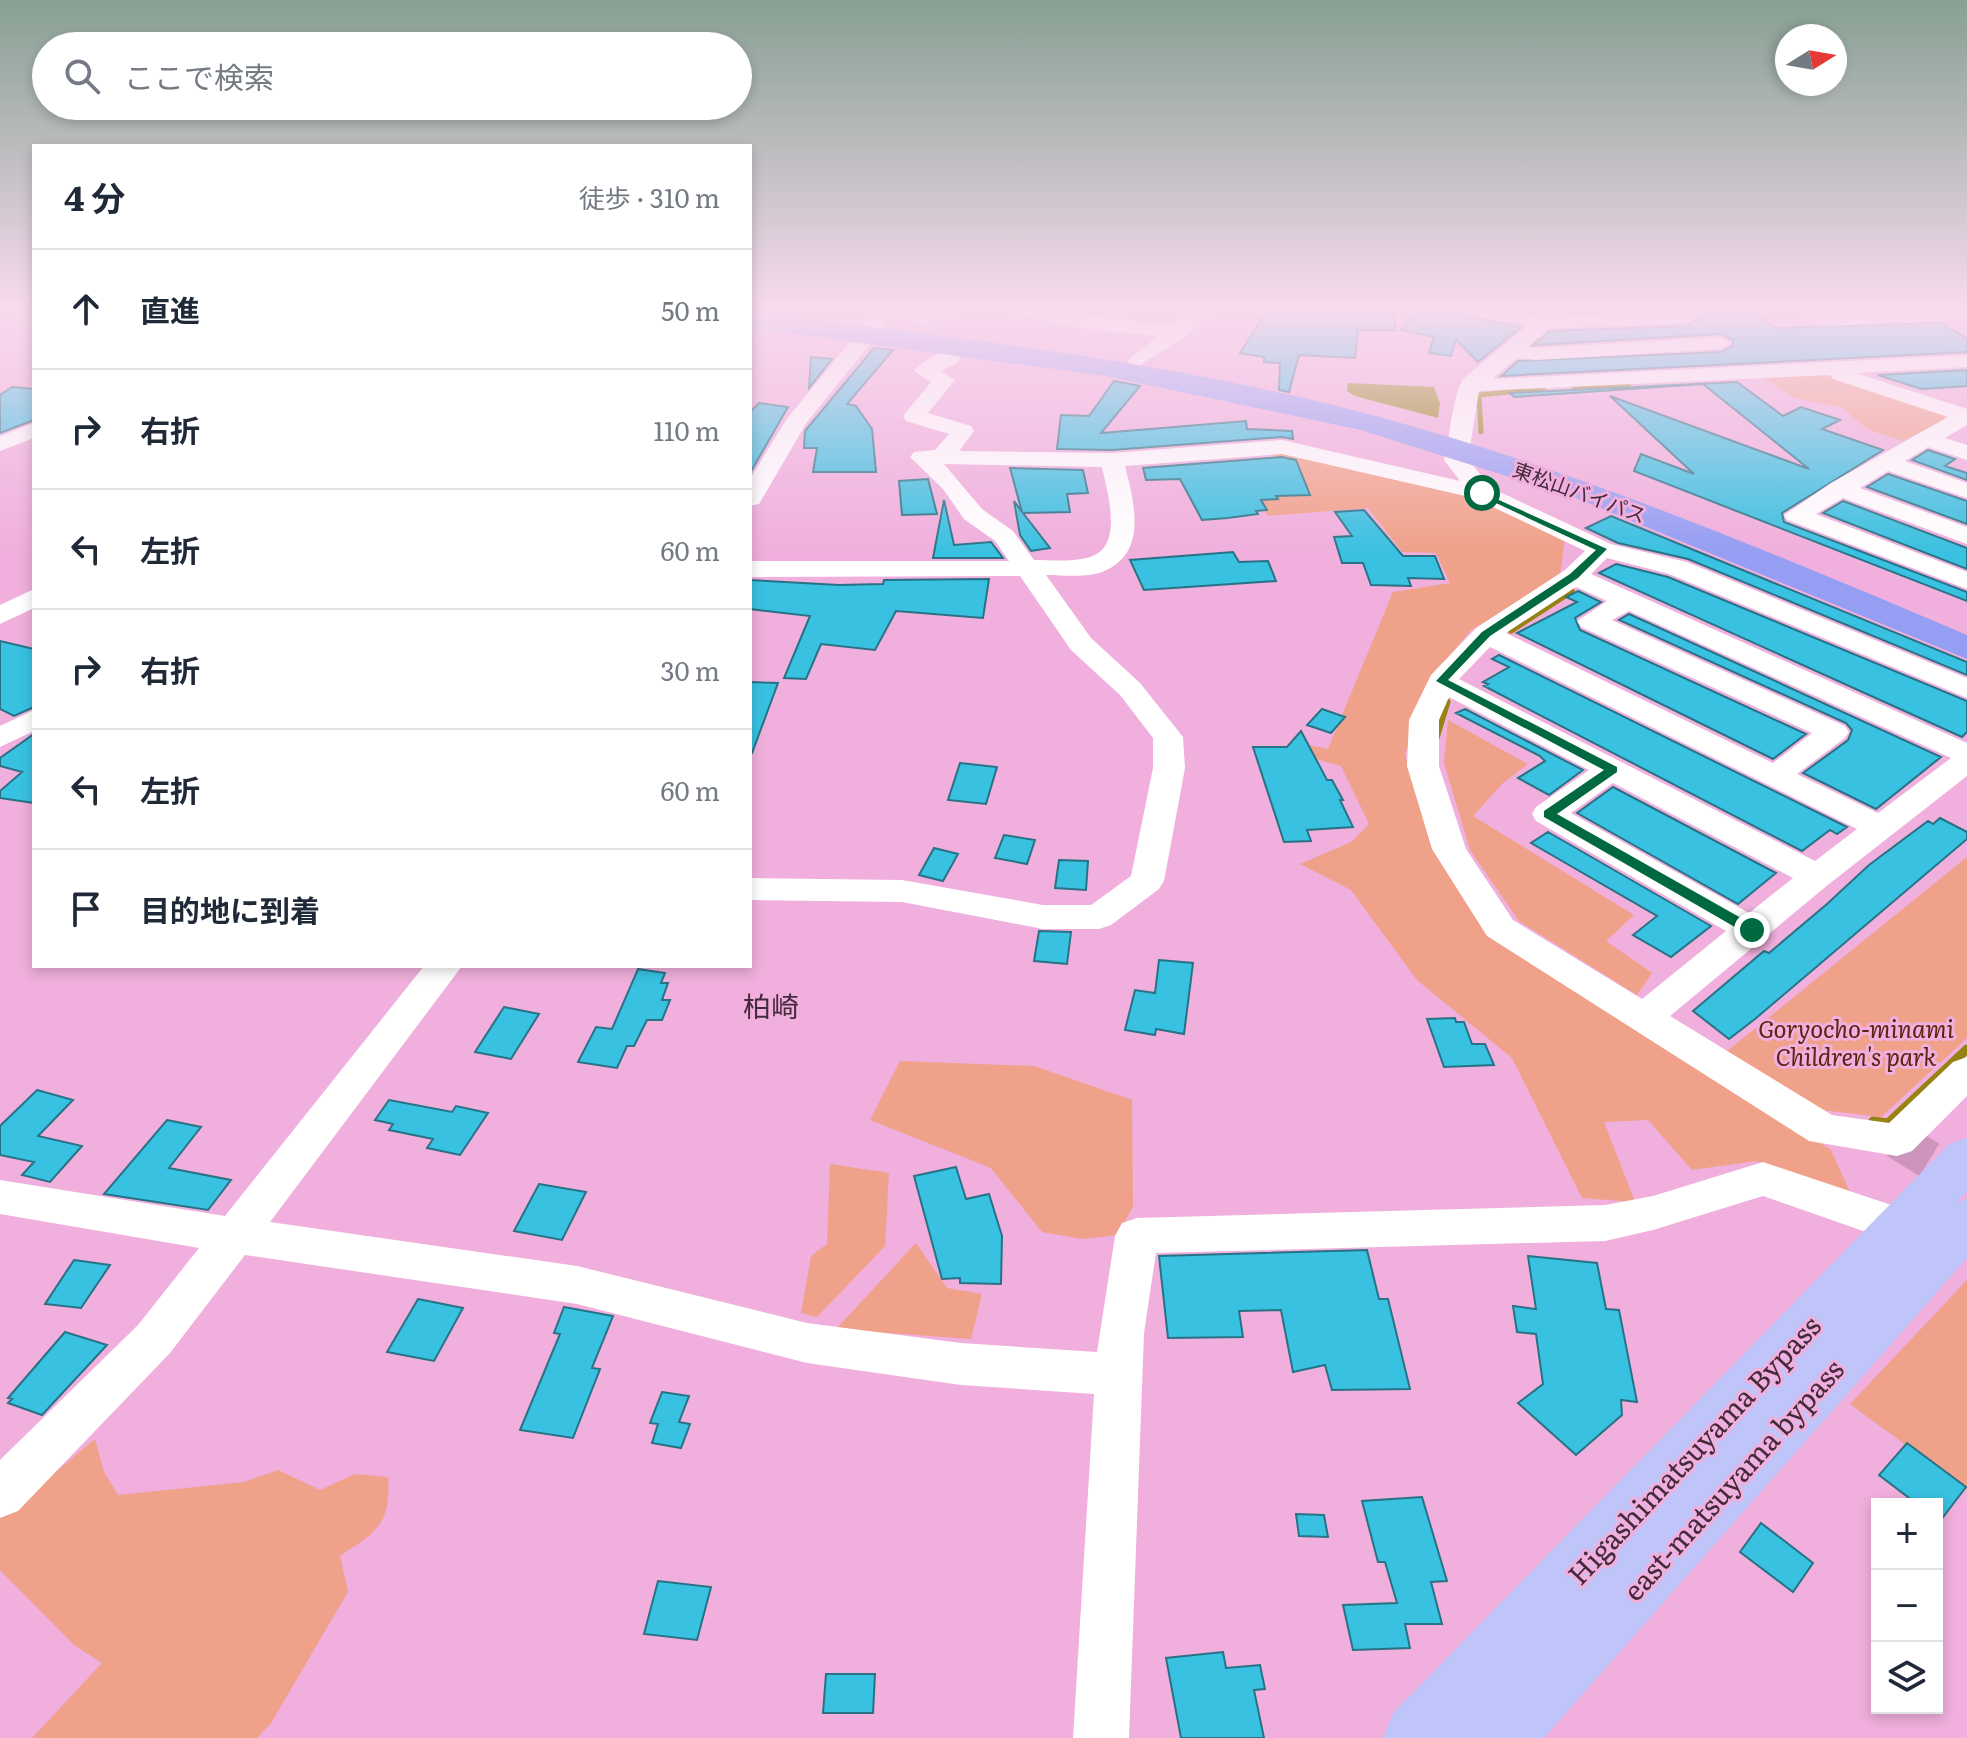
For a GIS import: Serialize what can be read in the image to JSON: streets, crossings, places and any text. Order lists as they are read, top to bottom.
{
  "streets": {
    "highway": ["東松山バイパス"],
    "main road": ["Higashimatsuyama Bypass", "east-matsuyama bypass"]
  },
  "districts": ["柏崎"],
  "parks": ["Goryocho-minami Children's park"],
  "north": "right",
  "page": {
    "search": "ここで検索",
    "heading": ["4 分", "徒歩 · 310 m"],
    "list": [
      ["直進", "50 m"],
      ["右折", "110 m"],
      ["左折", "60 m"],
      ["右折", "30 m"],
      ["左折", "60 m"],
      "目的地に到着"
    ],
    "map_buttons": ["+", "−"]
  }
}
